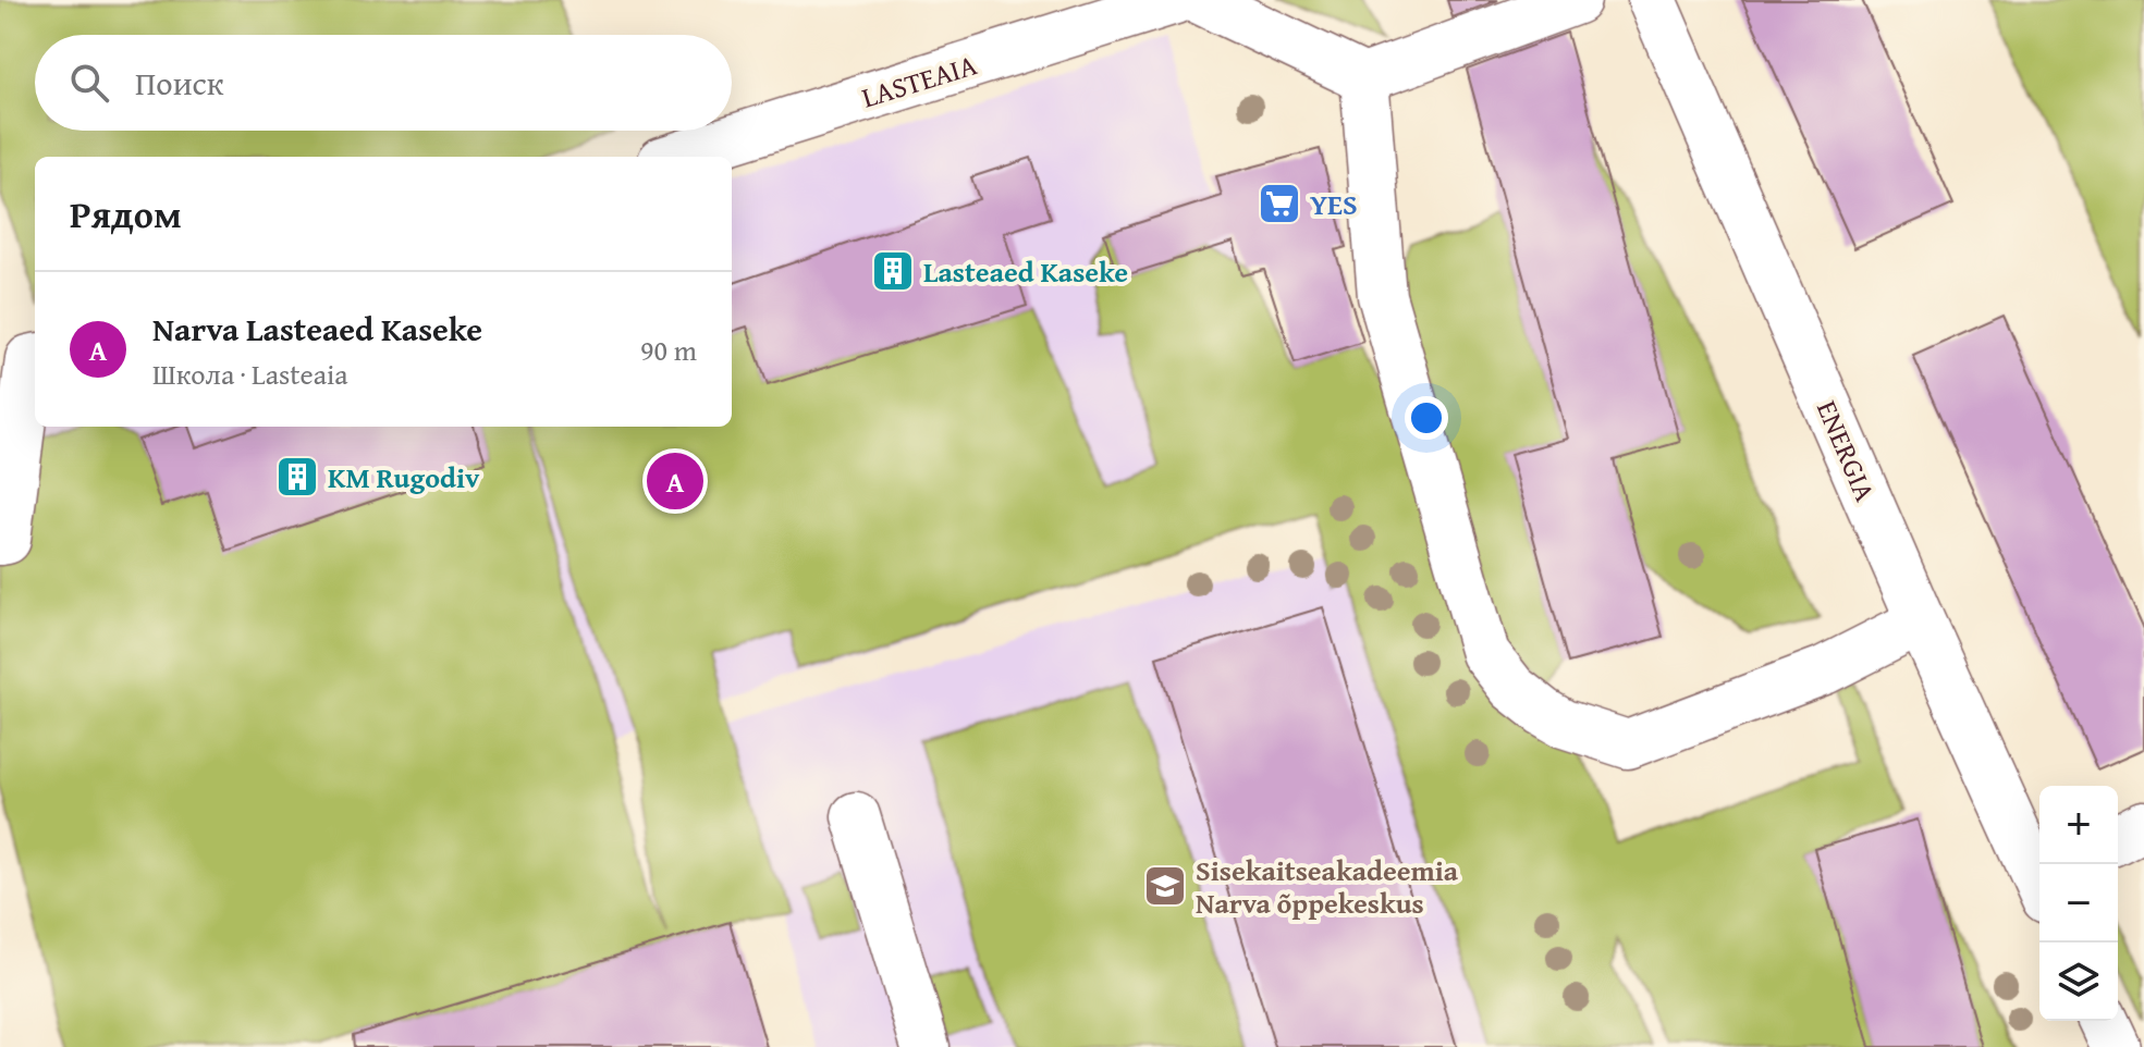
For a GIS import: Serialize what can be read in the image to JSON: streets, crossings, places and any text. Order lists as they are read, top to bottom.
{
  "streets": {
    "street": ["LASTEAIA", "ENERGIA"]
  },
  "places": {
    "supermarket": ["YES"],
    "building": ["Lasteaed Kaseke", "KM Rugodiv"],
    "school or university": ["Sisekaitseakadeemia Narva õppekeskus"]
  },
  "page": {
    "search": "Поиск",
    "heading": "Рядом",
    "list": [
      {
        "mark": "A",
        "name": "Narva Lasteaed Kaseke",
        "note": "Школа · Lasteaia",
        "value": "90 m"
      }
    ],
    "pins": "A",
    "map_buttons": ["+", "−"]
  }
}
